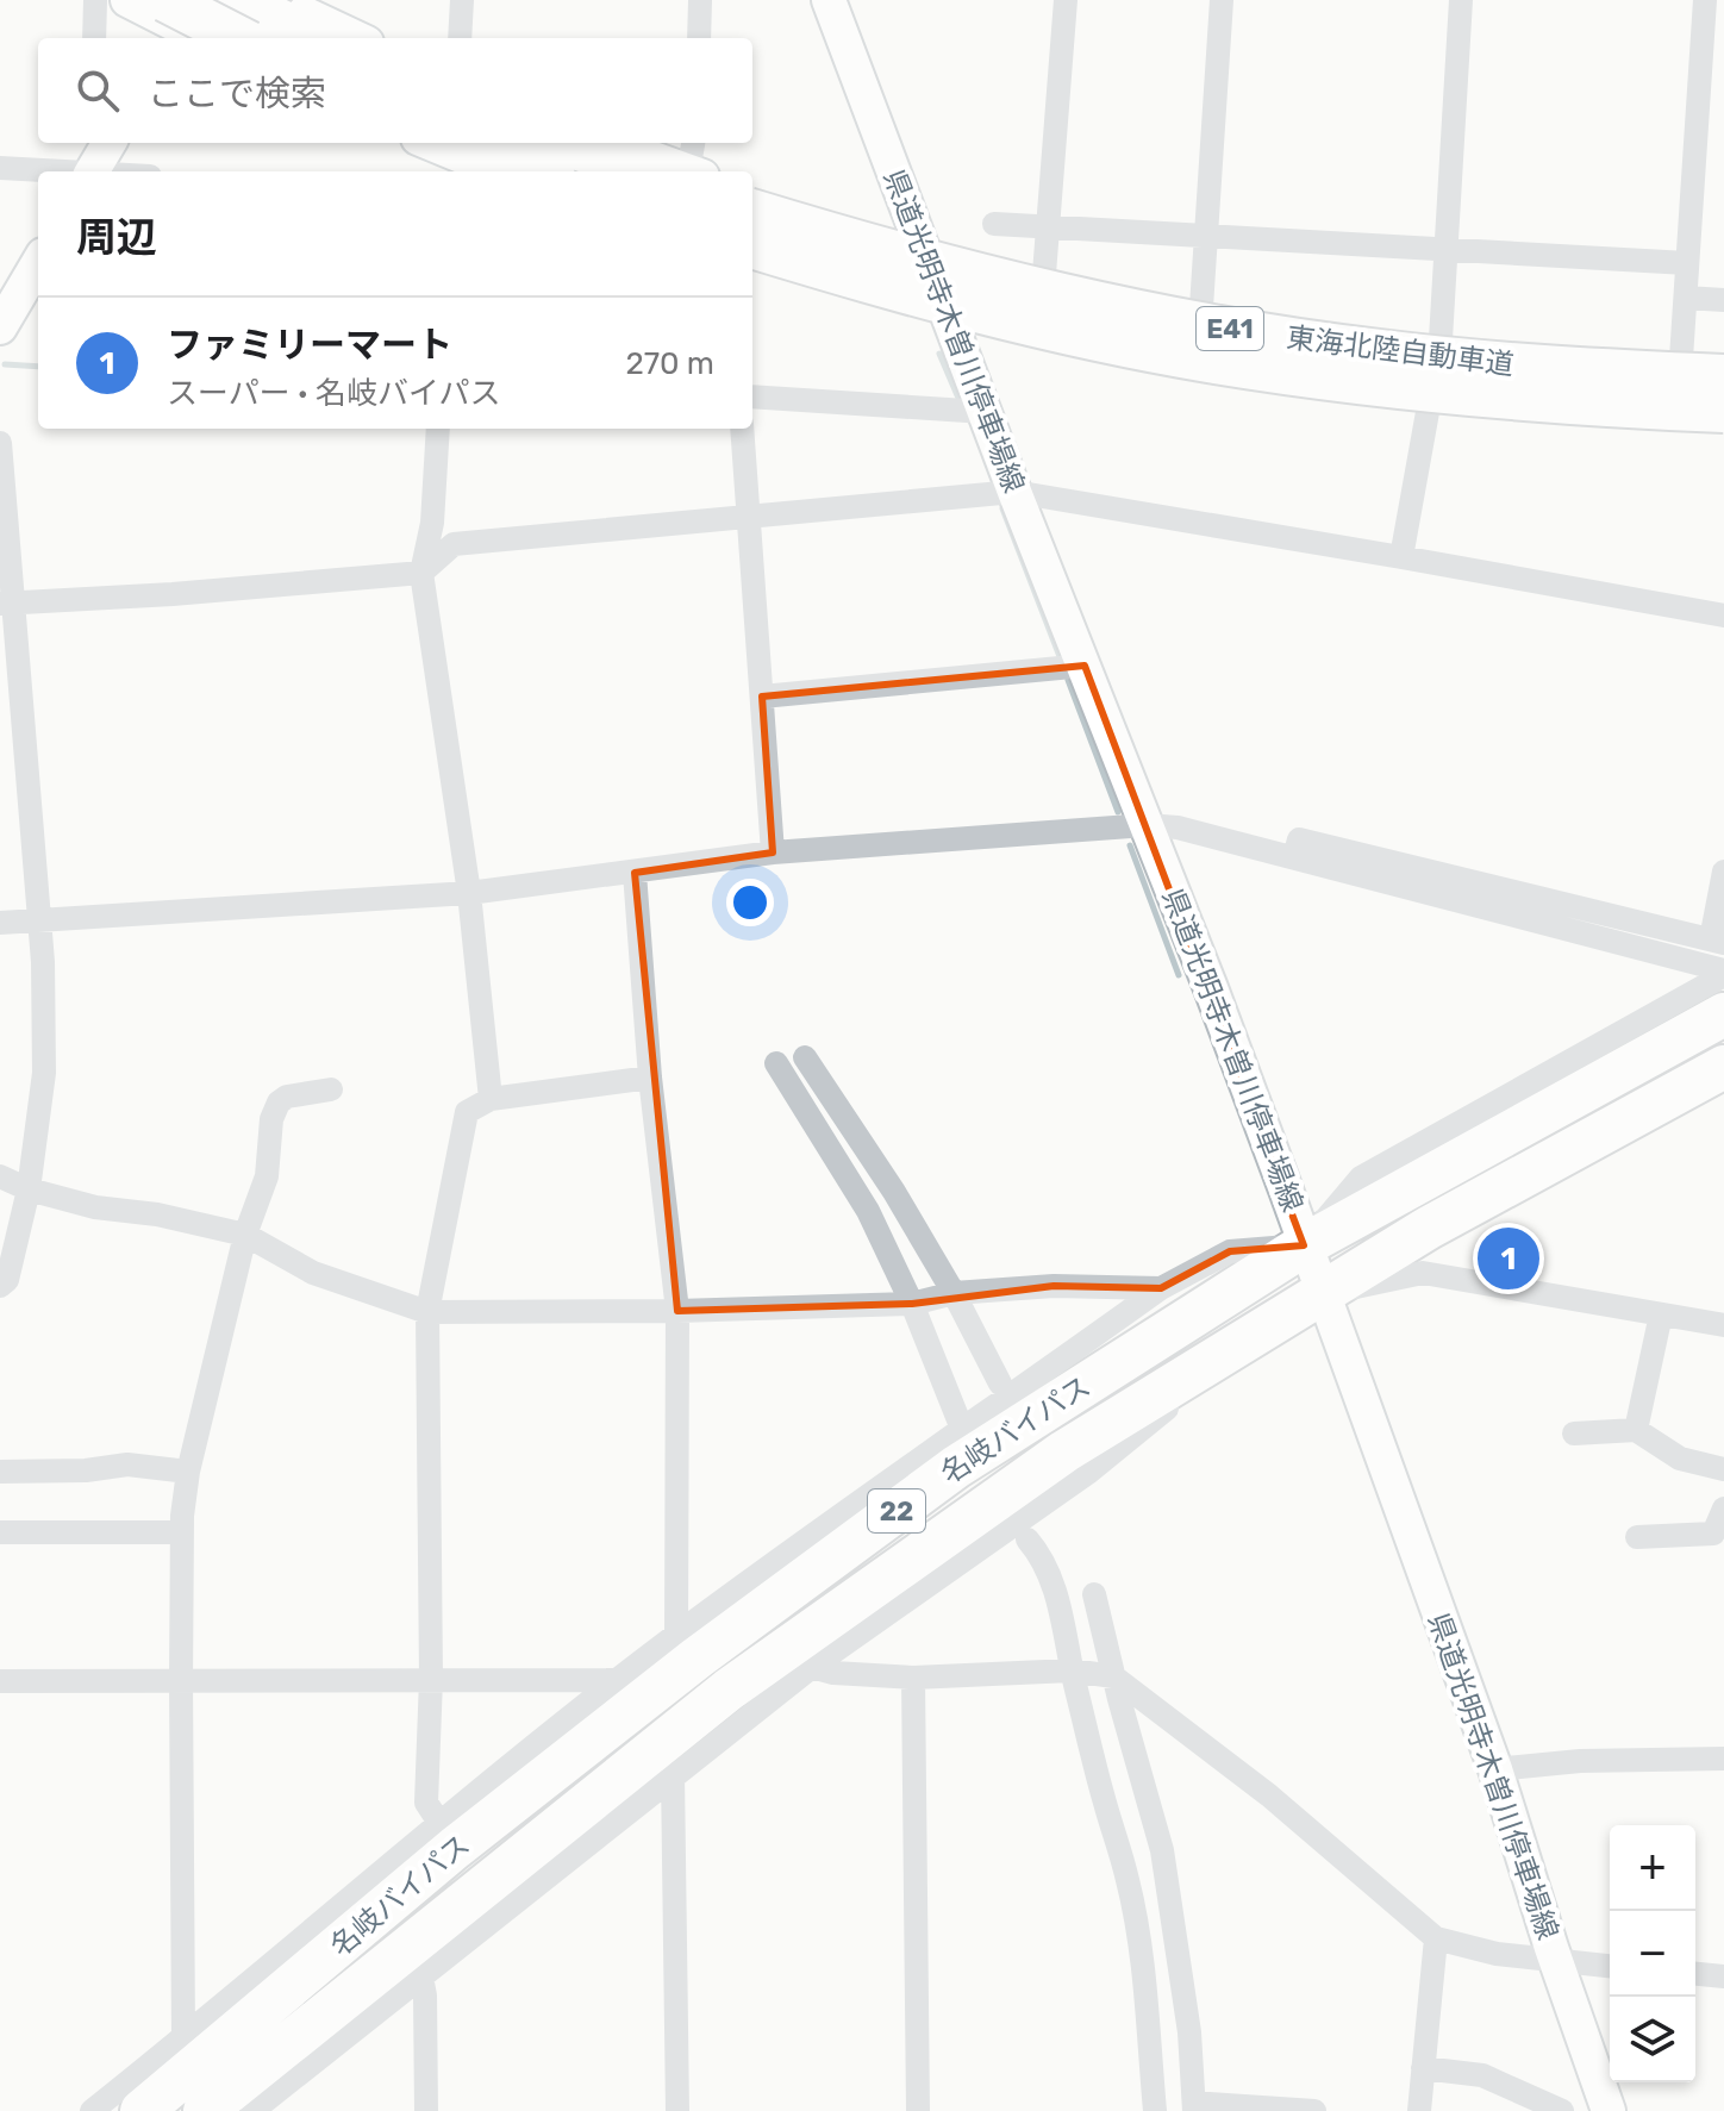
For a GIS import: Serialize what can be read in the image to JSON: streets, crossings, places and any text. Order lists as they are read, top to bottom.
{
  "streets": {
    "highway": [
      "E41",
      "東海北陸自動車道",
      "名岐バイパス",
      "22"
    ],
    "street": ["県道光明寺木曽川停車場線"]
  },
  "crossings": [
    ["県道光明寺木曽川停車場線", "名岐バイパス"]
  ],
  "page": {
    "search": "ここで検索",
    "heading": "周辺",
    "list": [
      {
        "mark": "1",
        "name": "ファミリーマート",
        "note": "スーパー · 名岐バイパス",
        "value": "270 m"
      }
    ],
    "pins": "1",
    "map_buttons": ["+", "−"]
  }
}
